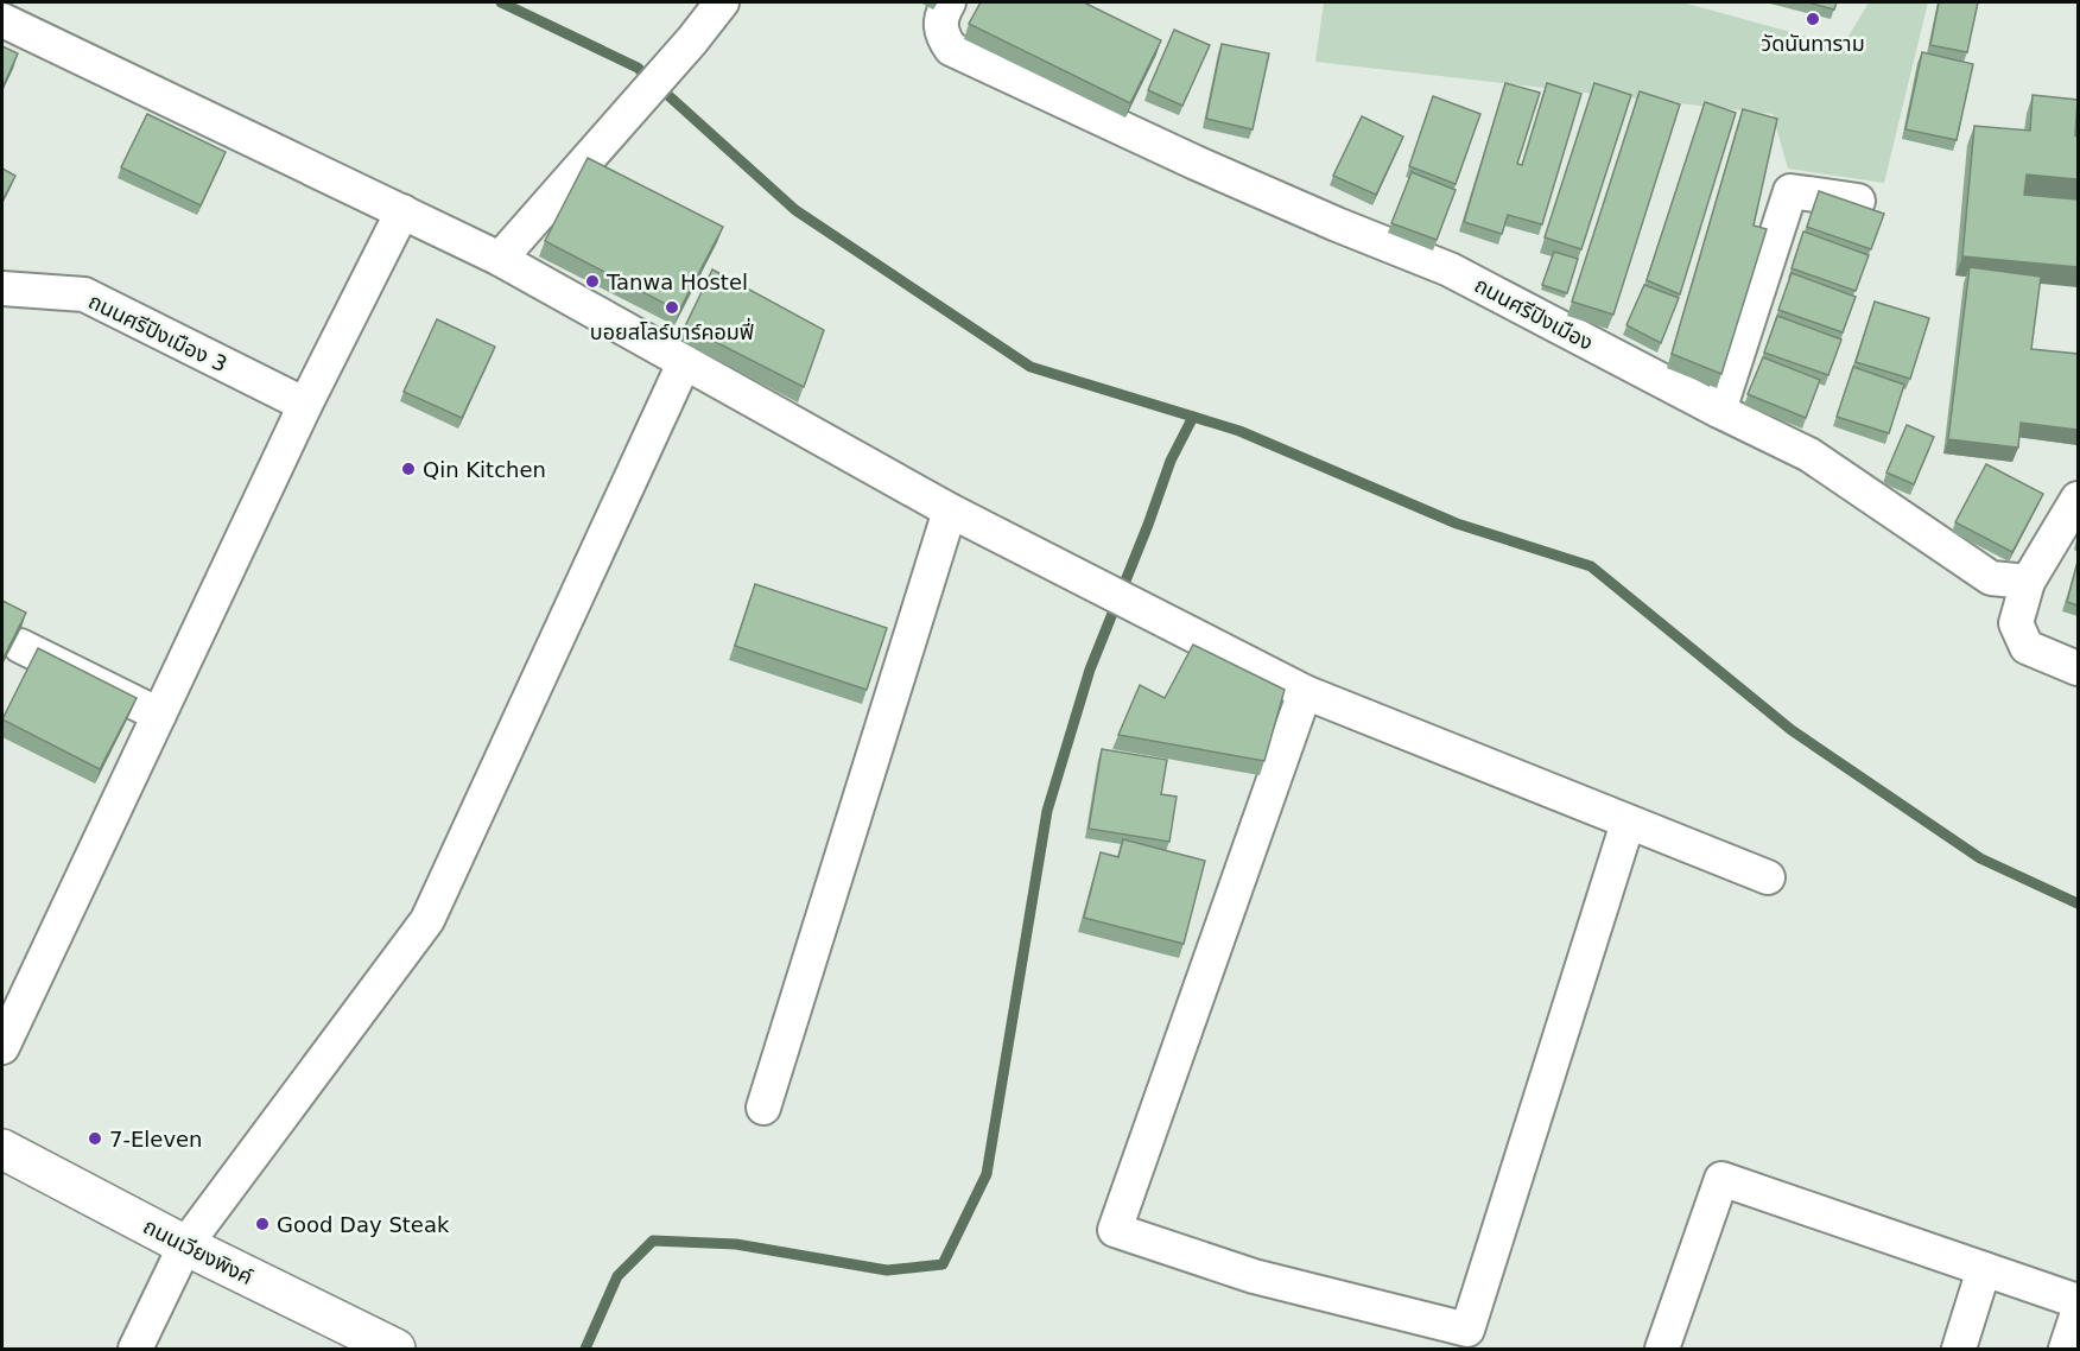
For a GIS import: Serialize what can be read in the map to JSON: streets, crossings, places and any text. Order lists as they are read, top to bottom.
{
  "streets": {
    "street": ["ถนนศรีปิงเมือง", "ถนนศรีปิงเมือง 3", "ถนนเวียงพิงค์"]
  },
  "places": [
    "วัดนันทาราม",
    "Tanwa Hostel",
    "บอยสโลร์บาร์คอมฟี่",
    "Qin Kitchen",
    "7-Eleven",
    "Good Day Steak"
  ]
}
